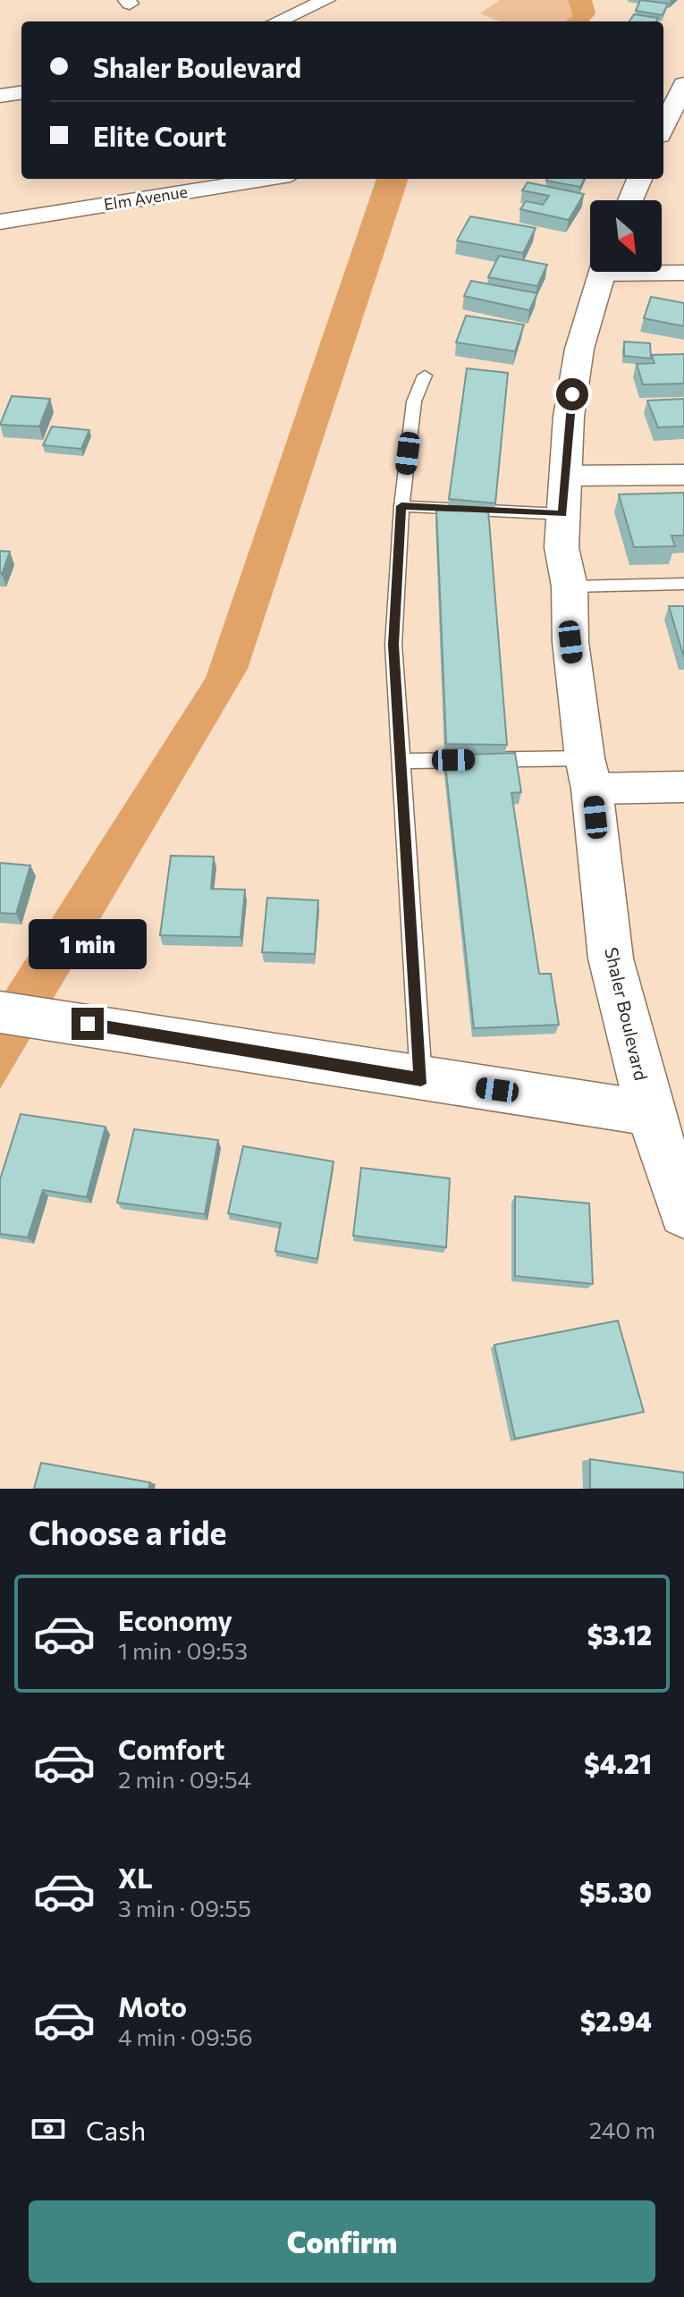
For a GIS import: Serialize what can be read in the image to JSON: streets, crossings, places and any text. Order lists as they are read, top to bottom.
{
  "streets": {
    "street": ["Elm Avenue", "Shaler Boulevard"]
  },
  "north": "bottom right",
  "page": {
    "banner": ["Shaler Boulevard", "Elite Court"],
    "bubble": "1 min",
    "heading": "Choose a ride",
    "list": [
      {
        "name": "Economy",
        "note": "1 min · 09:53",
        "value": "$3.12"
      },
      {
        "name": "Comfort",
        "note": "2 min · 09:54",
        "value": "$4.21"
      },
      {
        "name": "XL",
        "note": "3 min · 09:55",
        "value": "$5.30"
      },
      {
        "name": "Moto",
        "note": "4 min · 09:56",
        "value": "$2.94"
      }
    ],
    "pay": ["Cash", "240 m"],
    "buttons": "Confirm"
  }
}
